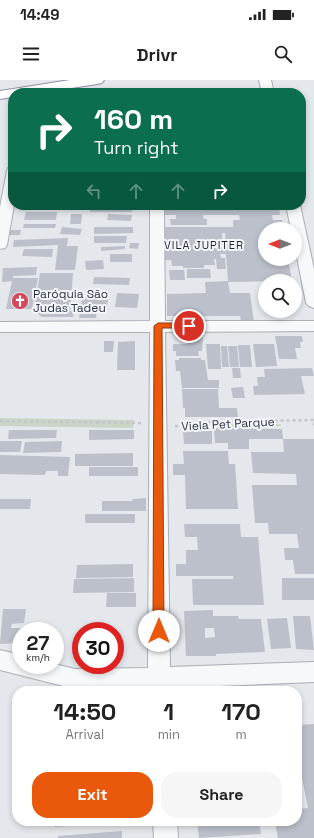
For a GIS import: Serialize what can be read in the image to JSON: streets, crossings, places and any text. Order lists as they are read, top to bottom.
{
  "streets": {
    "path": ["Viela Pet Parque"]
  },
  "districts": ["VILA JUPITER"],
  "places": {
    "church": ["Paróquia São Judas Tadeu"]
  },
  "north": "left",
  "page": {
    "status": "14:49",
    "header": "Drivr",
    "turn": ["160 m", "Turn right"],
    "speed": "27 km/h",
    "limit": "30",
    "eta": [
      "14:50",
      "Arrival",
      "1",
      "min",
      "170",
      "m"
    ],
    "buttons": ["Exit", "Share"]
  }
}
